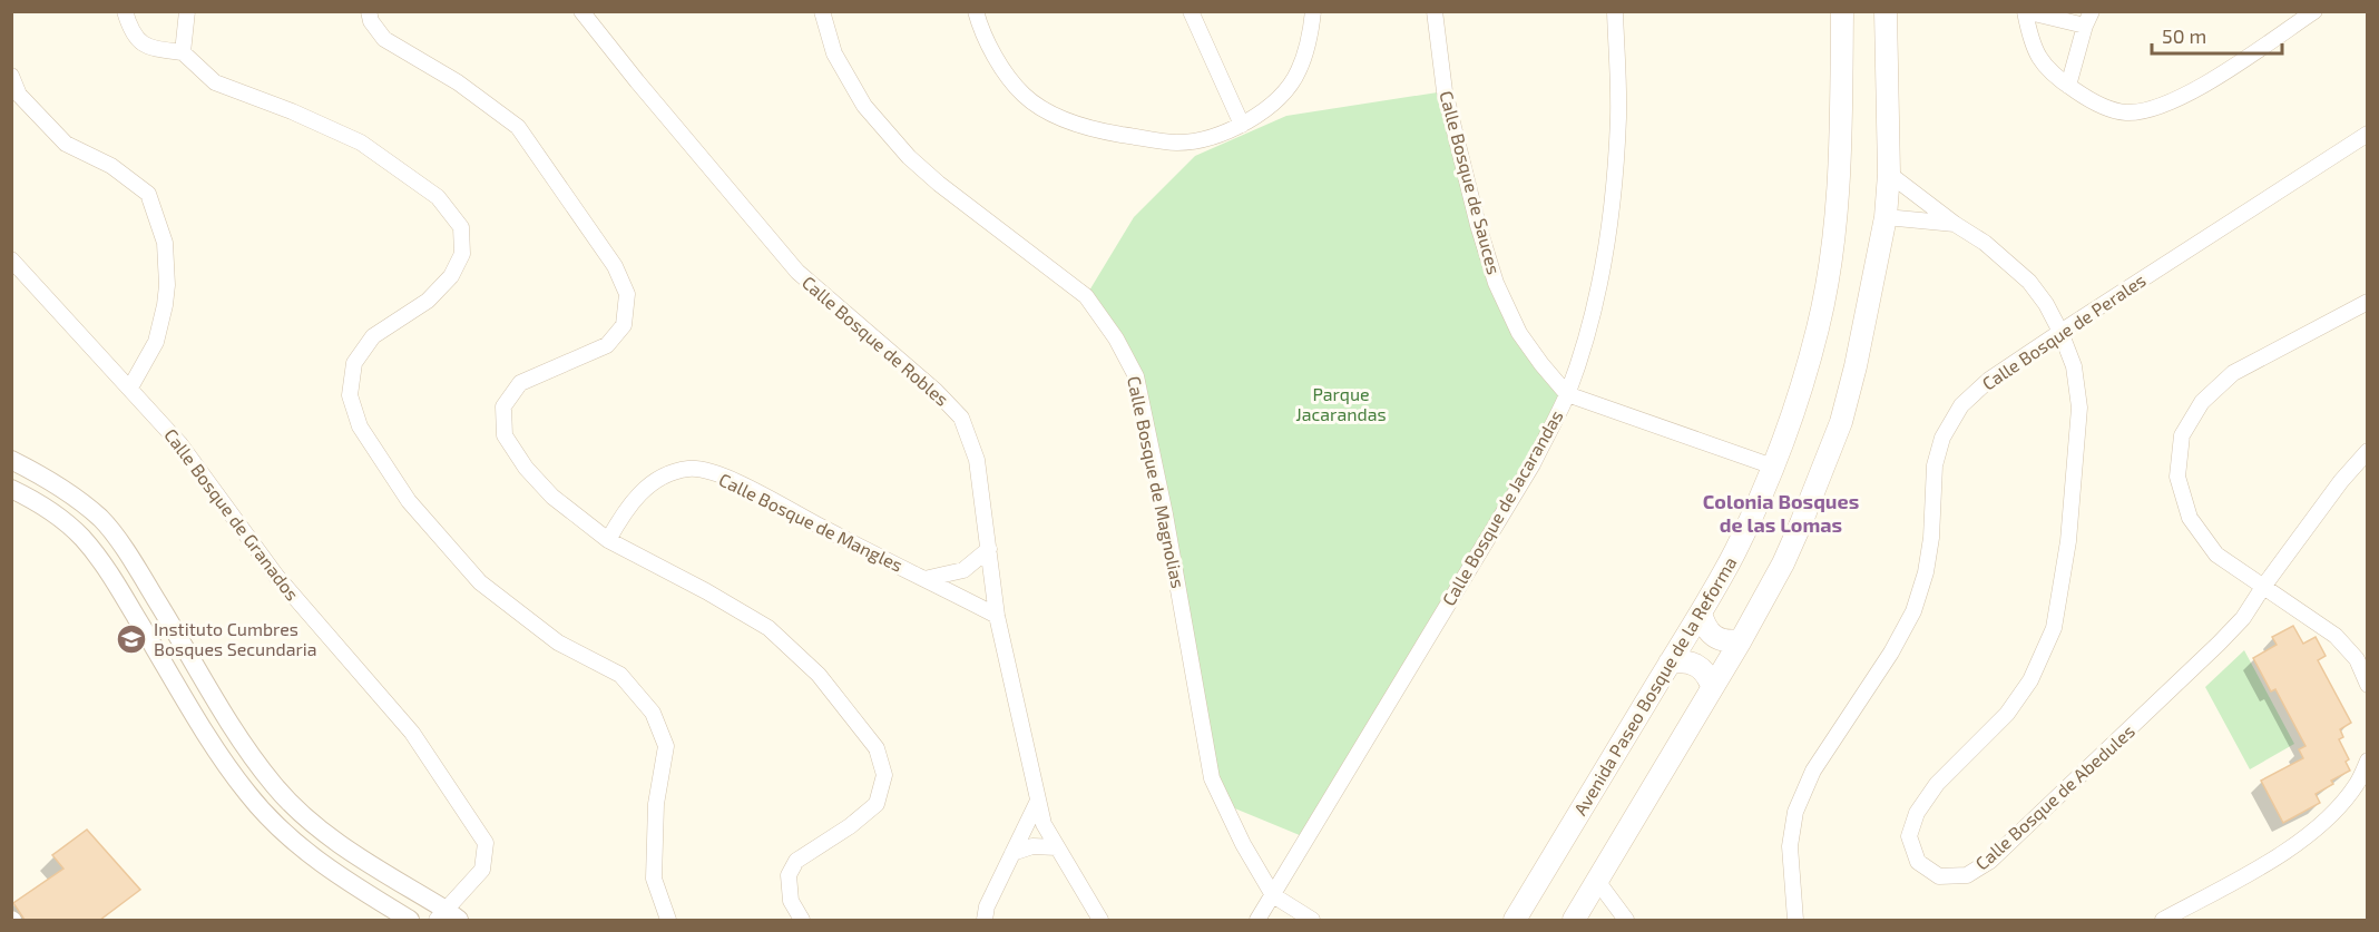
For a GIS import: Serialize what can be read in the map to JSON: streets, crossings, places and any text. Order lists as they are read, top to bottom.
{
  "streets": {
    "main road": ["Avenida Paseo Bosque de la Reforma"],
    "street": [
      "Calle Bosque de Sauces",
      "Calle Bosque de Perales",
      "Calle Bosque de Robles",
      "Calle Bosque de Magnolias",
      "Calle Bosque de Jacarandas",
      "Calle Bosque de Granados",
      "Calle Bosque de Mangles",
      "Calle Bosque de Abedules"
    ]
  },
  "crossings": [
    ["Calle Bosque de Sauces", "Calle Bosque de Jacarandas"],
    ["Calle Bosque de Perales", "Calle Bosque de Abedules"],
    ["Calle Bosque de Robles", "Calle Bosque de Mangles"],
    ["Calle Bosque de Magnolias", "Calle Bosque de Jacarandas"]
  ],
  "districts": ["Colonia Bosques de las Lomas"],
  "parks": ["Parque Jacarandas"],
  "places": {
    "school or university": ["Instituto Cumbres Bosques Secundaria"]
  },
  "scale_bar": "50 m"
}
